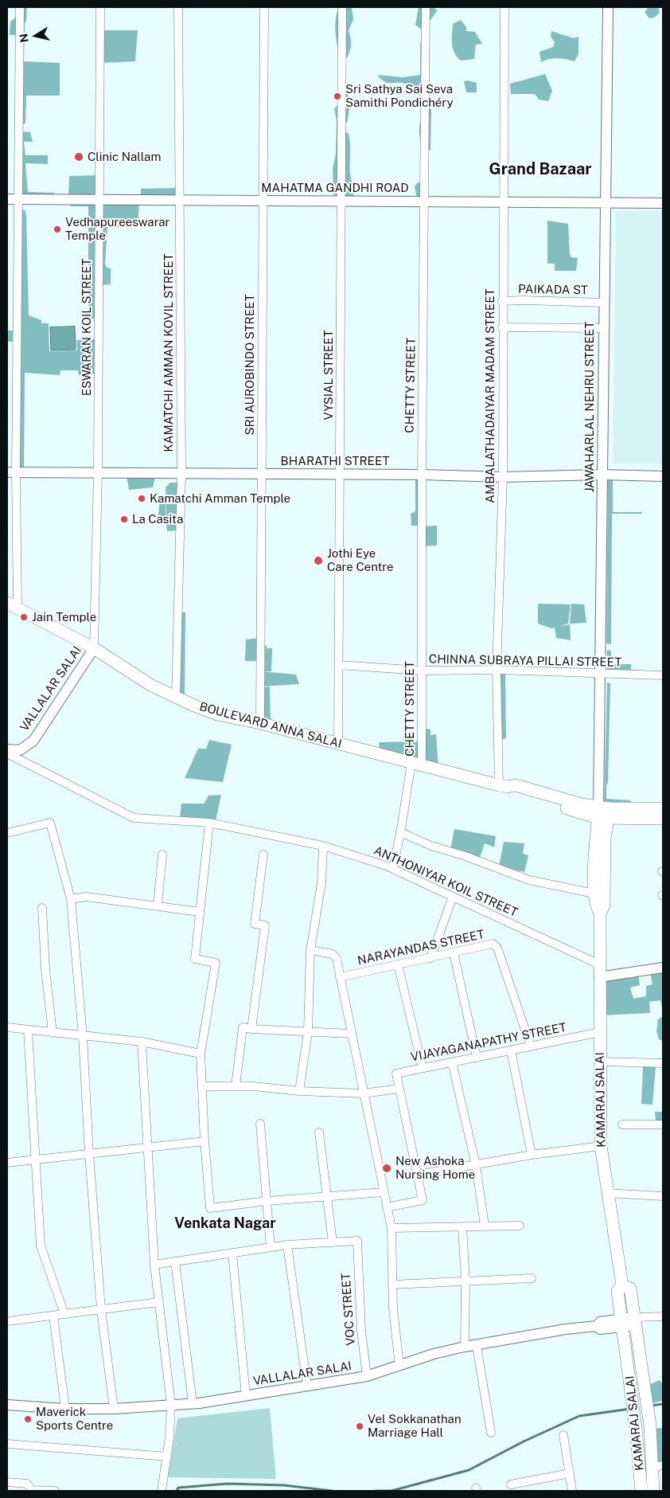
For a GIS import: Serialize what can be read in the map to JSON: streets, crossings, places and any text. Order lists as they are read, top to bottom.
{
  "streets": {
    "main road": ["BOULEVARD ANNA SALAI", "KAMARAJ SALAI"],
    "street": [
      "MAHATMA GANDHI ROAD",
      "PAIKADA ST",
      "ESWARAN KOIL STREET",
      "KAMATCHI AMMAN KOVIL STREET",
      "SRI AUROBINDO STREET",
      "VYSIAL STREET",
      "CHETTY STREET",
      "AMBALATHADAIYAR MADAM STREET",
      "JAWAHARLAL NEHRU STREET",
      "BHARATHI STREET",
      "CHINNA SUBRAYA PILLAI STREET",
      "VALLALAR SALAI",
      "ANTHONIYAR KOIL STREET",
      "NARAYANDAS STREET",
      "VIJAYAGANAPATHY STREET",
      "VOC STREET"
    ]
  },
  "crossings": [
    ["MAHATMA GANDHI ROAD", "ESWARAN KOIL STREET"],
    ["MAHATMA GANDHI ROAD", "KAMATCHI AMMAN KOVIL STREET"],
    ["MAHATMA GANDHI ROAD", "SRI AUROBINDO STREET"],
    ["MAHATMA GANDHI ROAD", "VYSIAL STREET"],
    ["MAHATMA GANDHI ROAD", "CHETTY STREET"],
    ["MAHATMA GANDHI ROAD", "AMBALATHADAIYAR MADAM STREET"],
    ["MAHATMA GANDHI ROAD", "JAWAHARLAL NEHRU STREET"],
    ["PAIKADA ST", "AMBALATHADAIYAR MADAM STREET"],
    ["PAIKADA ST", "JAWAHARLAL NEHRU STREET"],
    ["ESWARAN KOIL STREET", "BHARATHI STREET"],
    ["ESWARAN KOIL STREET", "VALLALAR SALAI"],
    ["ESWARAN KOIL STREET", "BOULEVARD ANNA SALAI"],
    ["KAMATCHI AMMAN KOVIL STREET", "BHARATHI STREET"],
    ["KAMATCHI AMMAN KOVIL STREET", "BOULEVARD ANNA SALAI"],
    ["SRI AUROBINDO STREET", "BHARATHI STREET"],
    ["SRI AUROBINDO STREET", "BOULEVARD ANNA SALAI"],
    ["VYSIAL STREET", "BHARATHI STREET"],
    ["VYSIAL STREET", "CHINNA SUBRAYA PILLAI STREET"],
    ["VYSIAL STREET", "BOULEVARD ANNA SALAI"],
    ["CHETTY STREET", "BHARATHI STREET"],
    ["CHETTY STREET", "CHINNA SUBRAYA PILLAI STREET"],
    ["CHETTY STREET", "BOULEVARD ANNA SALAI"],
    ["CHETTY STREET", "ANTHONIYAR KOIL STREET"],
    ["AMBALATHADAIYAR MADAM STREET", "BHARATHI STREET"],
    ["AMBALATHADAIYAR MADAM STREET", "CHINNA SUBRAYA PILLAI STREET"],
    ["AMBALATHADAIYAR MADAM STREET", "BOULEVARD ANNA SALAI"],
    ["JAWAHARLAL NEHRU STREET", "BHARATHI STREET"],
    ["JAWAHARLAL NEHRU STREET", "CHINNA SUBRAYA PILLAI STREET"],
    ["JAWAHARLAL NEHRU STREET", "BOULEVARD ANNA SALAI"],
    ["JAWAHARLAL NEHRU STREET", "KAMARAJ SALAI"],
    ["VALLALAR SALAI", "BOULEVARD ANNA SALAI"],
    ["VALLALAR SALAI", "KAMARAJ SALAI"],
    ["VALLALAR SALAI", "VOC STREET"],
    ["BOULEVARD ANNA SALAI", "KAMARAJ SALAI"],
    ["ANTHONIYAR KOIL STREET", "KAMARAJ SALAI"],
    ["NARAYANDAS STREET", "VIJAYAGANAPATHY STREET"],
    ["VIJAYAGANAPATHY STREET", "KAMARAJ SALAI"]
  ],
  "districts": ["Grand Bazaar", "Venkata Nagar"],
  "places": [
    "Sri Sathya Sai Seva Samithi Pondichéry",
    "Clinic Nallam",
    "Vedhapureeswarar Temple",
    "Kamatchi Amman Temple",
    "La Casita",
    "Jothi Eye Care Centre",
    "Jain Temple",
    "New Ashoka Nursing Home",
    "Maverick Sports Centre",
    "Vel Sokkanathan Marriage Hall"
  ],
  "north": "left"
}
